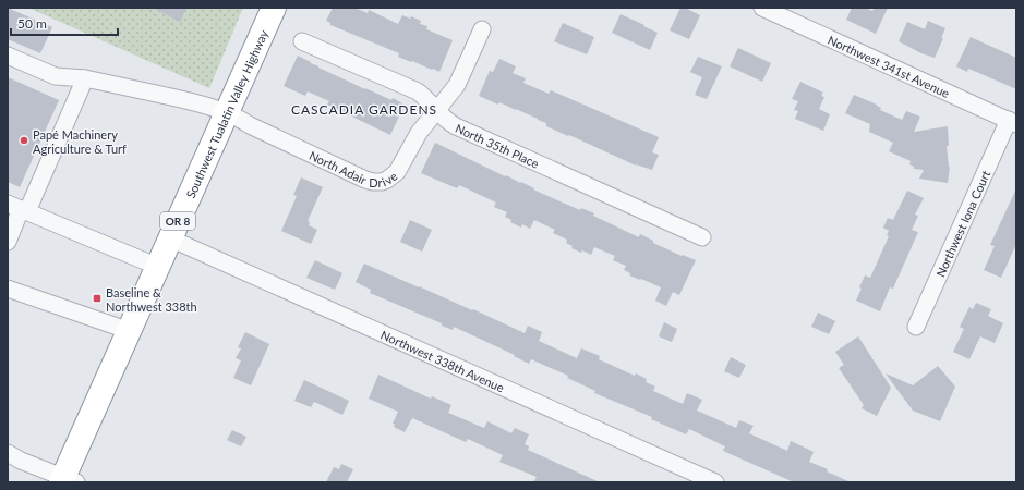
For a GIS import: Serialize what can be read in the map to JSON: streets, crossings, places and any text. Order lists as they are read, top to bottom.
{
  "streets": {
    "highway": ["Southwest Tualatin Valley Highway", "OR 8"],
    "street": [
      "Northwest 341st Avenue",
      "North 35th Place",
      "North Adair Drive",
      "Northwest Iona Court",
      "Northwest 338th Avenue"
    ]
  },
  "crossings": [
    ["Northwest 341st Avenue", "Northwest Iona Court"],
    ["Southwest Tualatin Valley Highway", "North Adair Drive"],
    ["Southwest Tualatin Valley Highway", "Northwest 338th Avenue"],
    ["North 35th Place", "North Adair Drive"]
  ],
  "districts": ["CASCADIA GARDENS"],
  "places": {
    "other": ["Papé Machinery Agriculture & Turf"],
    "transit": ["Baseline & Northwest 338th"]
  },
  "scale_bar": "50 m"
}
